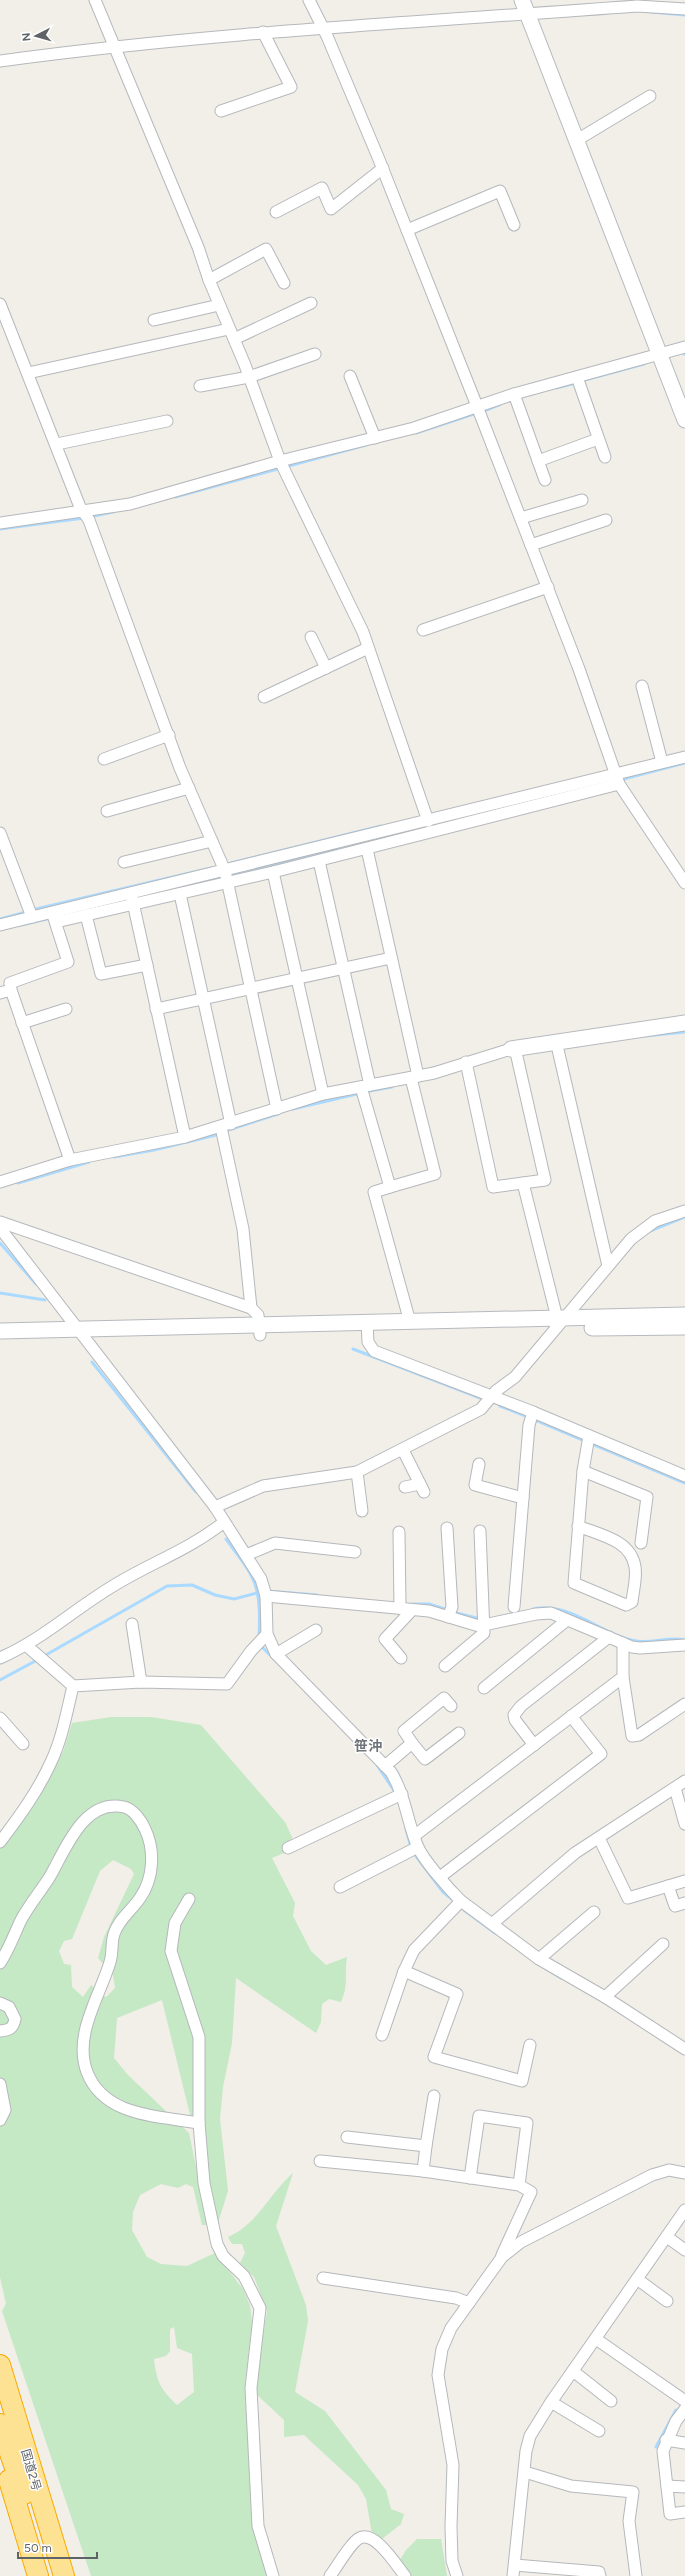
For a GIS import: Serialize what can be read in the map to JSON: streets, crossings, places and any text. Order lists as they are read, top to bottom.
{
  "streets": {
    "highway": ["国道2号"]
  },
  "districts": ["笹沖"],
  "scale_bar": "50 m",
  "north": "left"
}
